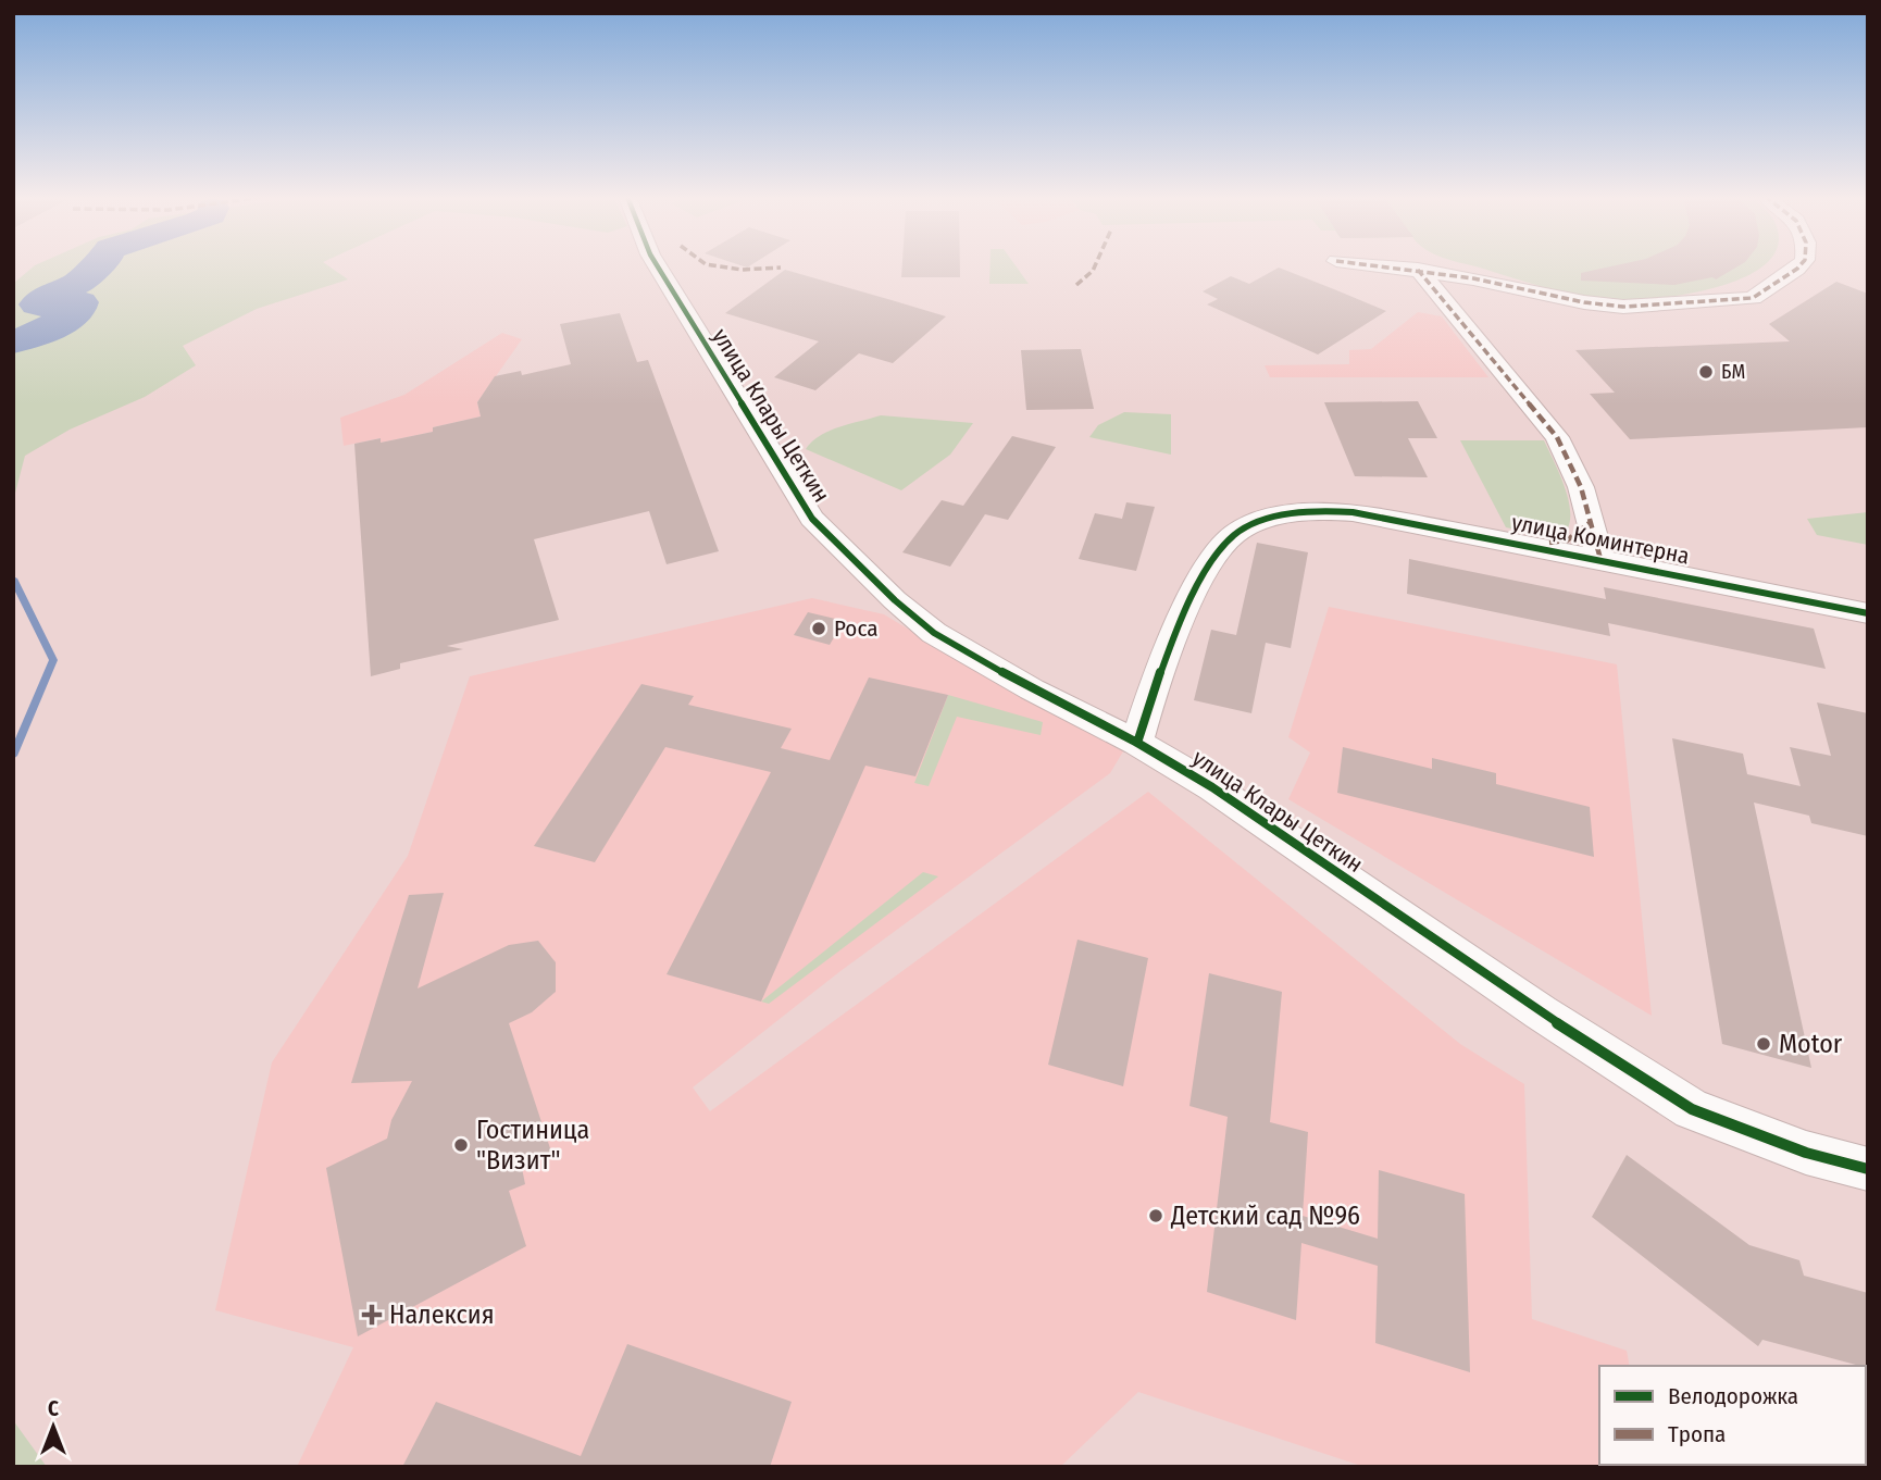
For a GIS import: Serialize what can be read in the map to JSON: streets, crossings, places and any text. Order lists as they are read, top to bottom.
{
  "streets": {
    "street": ["улица Клары Цеткин", "улица Коминтерна"]
  },
  "crossings": [
    ["улица Клары Цеткин", "улица Коминтерна"]
  ],
  "places": {
    "other": [
      "БМ",
      "Роса",
      "Motor",
      "Гостиница \"Визит\"",
      "Детский сад №96"
    ],
    "health": ["Налексия"]
  },
  "legend": ["Велодорожка", "Тропа"],
  "north": "top"
}
